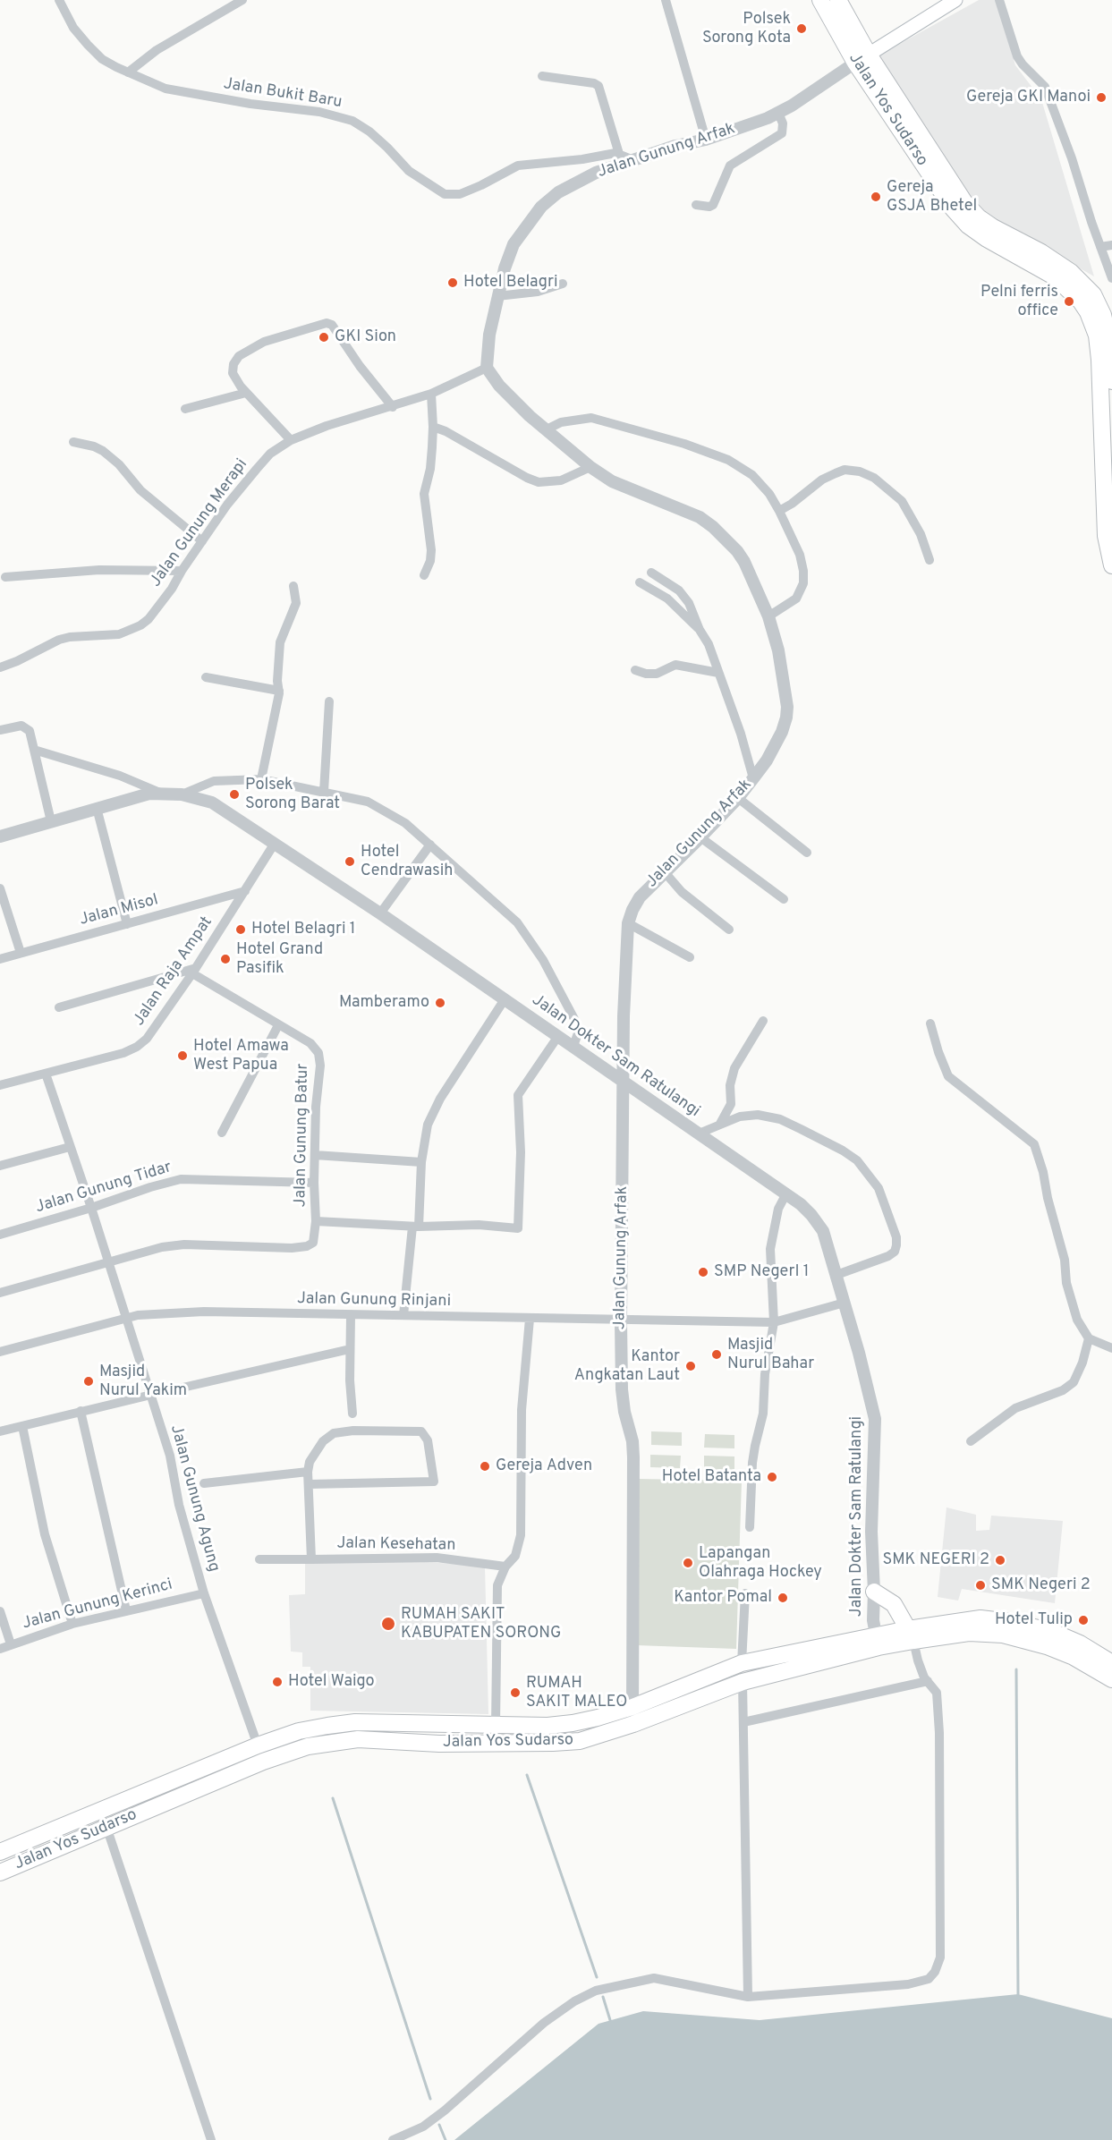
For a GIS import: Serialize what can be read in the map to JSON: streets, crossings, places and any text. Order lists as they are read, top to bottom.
{
  "streets": {
    "highway": ["Jalan Yos Sudarso"],
    "street": [
      "Jalan Bukit Baru",
      "Jalan Gunung Arfak",
      "Jalan Gunung Merapi",
      "Jalan Misol",
      "Jalan Raja Ampat",
      "Jalan Dokter Sam Ratulangi",
      "Jalan Gunung Batur",
      "Jalan Gunung Tidar",
      "Jalan Gunung Rinjani",
      "Jalan Gunung Agung",
      "Jalan Kesehatan",
      "Jalan Gunung Kerinci"
    ]
  },
  "crossings": [
    ["Jalan Yos Sudarso", "Jalan Gunung Arfak"],
    ["Jalan Yos Sudarso", "Jalan Dokter Sam Ratulangi"],
    ["Jalan Yos Sudarso", "Jalan Gunung Agung"],
    ["Jalan Gunung Arfak", "Jalan Gunung Merapi"],
    ["Jalan Gunung Arfak", "Jalan Dokter Sam Ratulangi"],
    ["Jalan Gunung Arfak", "Jalan Gunung Rinjani"],
    ["Jalan Misol", "Jalan Raja Ampat"],
    ["Jalan Raja Ampat", "Jalan Dokter Sam Ratulangi"],
    ["Jalan Raja Ampat", "Jalan Gunung Batur"],
    ["Jalan Raja Ampat", "Jalan Gunung Agung"],
    ["Jalan Dokter Sam Ratulangi", "Jalan Gunung Rinjani"],
    ["Jalan Gunung Batur", "Jalan Gunung Tidar"],
    ["Jalan Gunung Batur", "Jalan Gunung Agung"],
    ["Jalan Gunung Tidar", "Jalan Gunung Agung"],
    ["Jalan Gunung Rinjani", "Jalan Gunung Agung"],
    ["Jalan Gunung Agung", "Jalan Gunung Kerinci"]
  ],
  "places": [
    "Polsek Sorong Kota",
    "Gereja GKI Manoi",
    "Gereja GSJA Bhetel",
    "Hotel Belagri",
    "Pelni ferris office",
    "GKI Sion",
    "Polsek Sorong Barat",
    "Hotel Cendrawasih",
    "Hotel Belagri 1",
    "Hotel Grand Pasifik",
    "Mamberamo",
    "Hotel Amawa West Papua",
    "SMP NegerI 1",
    "Masjid Nurul Bahar",
    "Kantor Angkatan Laut",
    "Masjid Nurul Yakim",
    "Gereja Adven",
    "Hotel Batanta",
    "SMK NEGERI 2",
    "Lapangan Olahraga Hockey",
    "SMK Negeri 2",
    "Kantor Pomal",
    "Hotel Tulip",
    "RUMAH SAKIT KABUPATEN SORONG",
    "Hotel Waigo",
    "RUMAH SAKIT MALEO"
  ]
}
